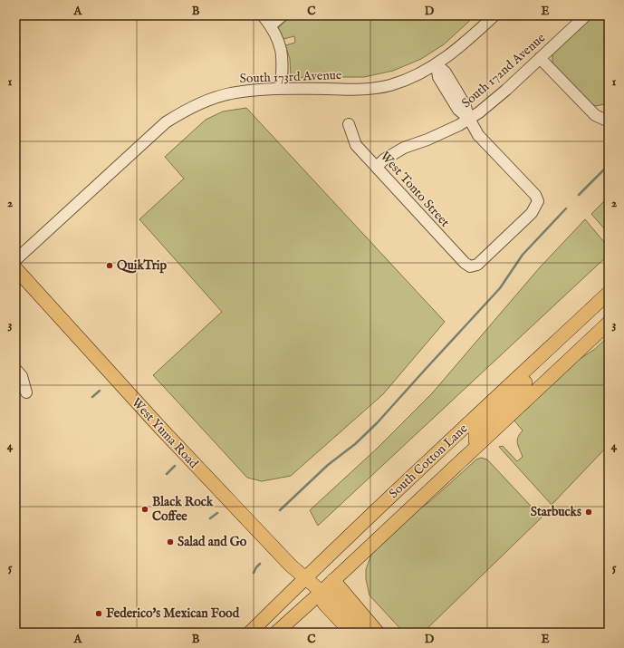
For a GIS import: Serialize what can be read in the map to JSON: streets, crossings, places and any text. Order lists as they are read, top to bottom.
{
  "streets": {
    "main road": ["West Yuma Road", "South Cotton Lane"],
    "street": ["South 172nd Avenue", "South 173rd Avenue", "West Tonto Street"]
  },
  "crossings": [
    ["South 172nd Avenue", "West Tonto Street"],
    ["West Yuma Road", "South Cotton Lane"]
  ],
  "places": [
    "QuikTrip",
    "Black Rock Coffee",
    "Starbucks",
    "Salad and Go",
    "Federico's Mexican Food"
  ],
  "grid": {
    "columns": [
      "A",
      "B",
      "C",
      "D",
      "E"
    ],
    "rows": [
      "1",
      "2",
      "3",
      "4",
      "5"
    ]
  }
}
